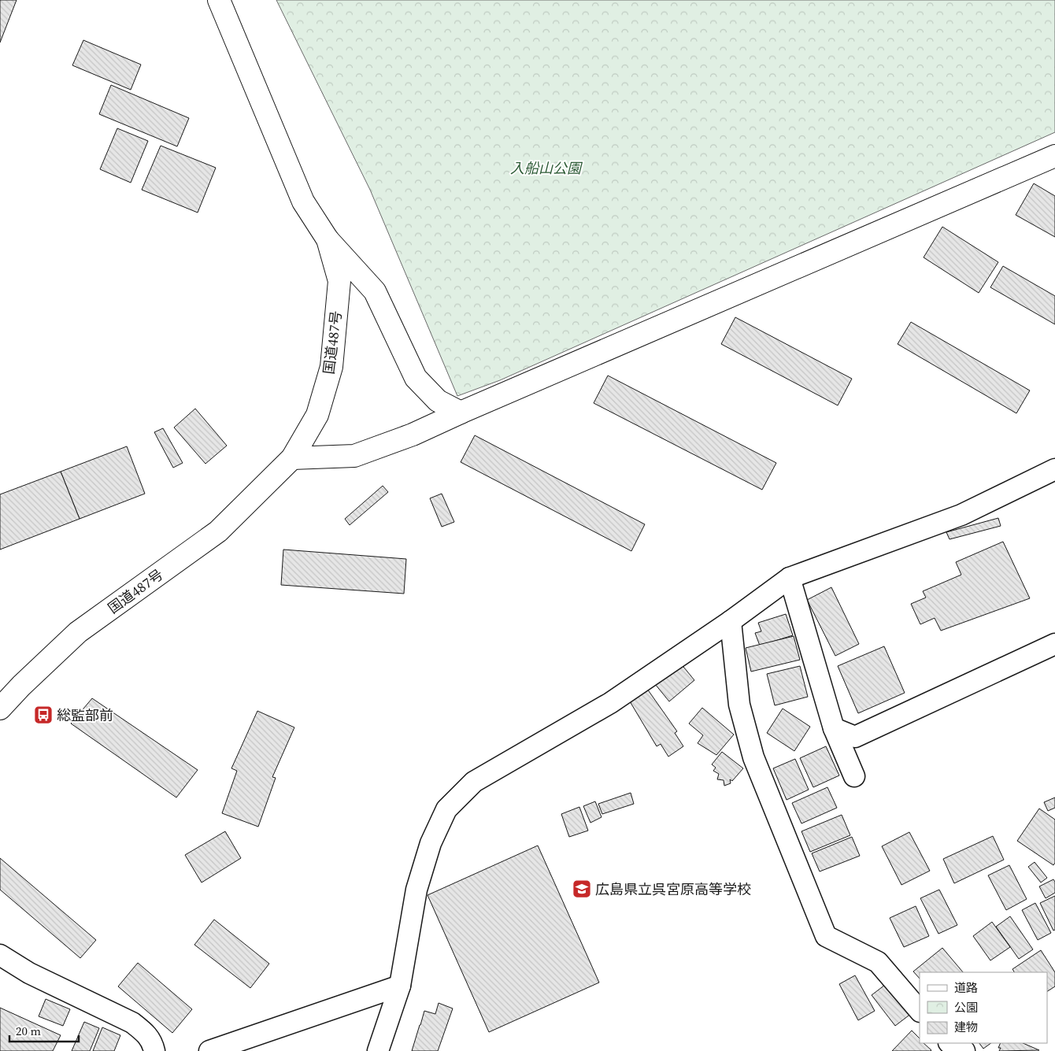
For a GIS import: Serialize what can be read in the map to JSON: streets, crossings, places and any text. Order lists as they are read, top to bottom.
{
  "streets": {
    "main road": ["国道487号"]
  },
  "parks": ["入船山公園"],
  "places": {
    "bus stop": ["総監部前"],
    "school or university": ["広島県立呉宮原高等学校"]
  },
  "legend": ["道路", "公園", "建物"],
  "scale_bar": "20 m"
}
